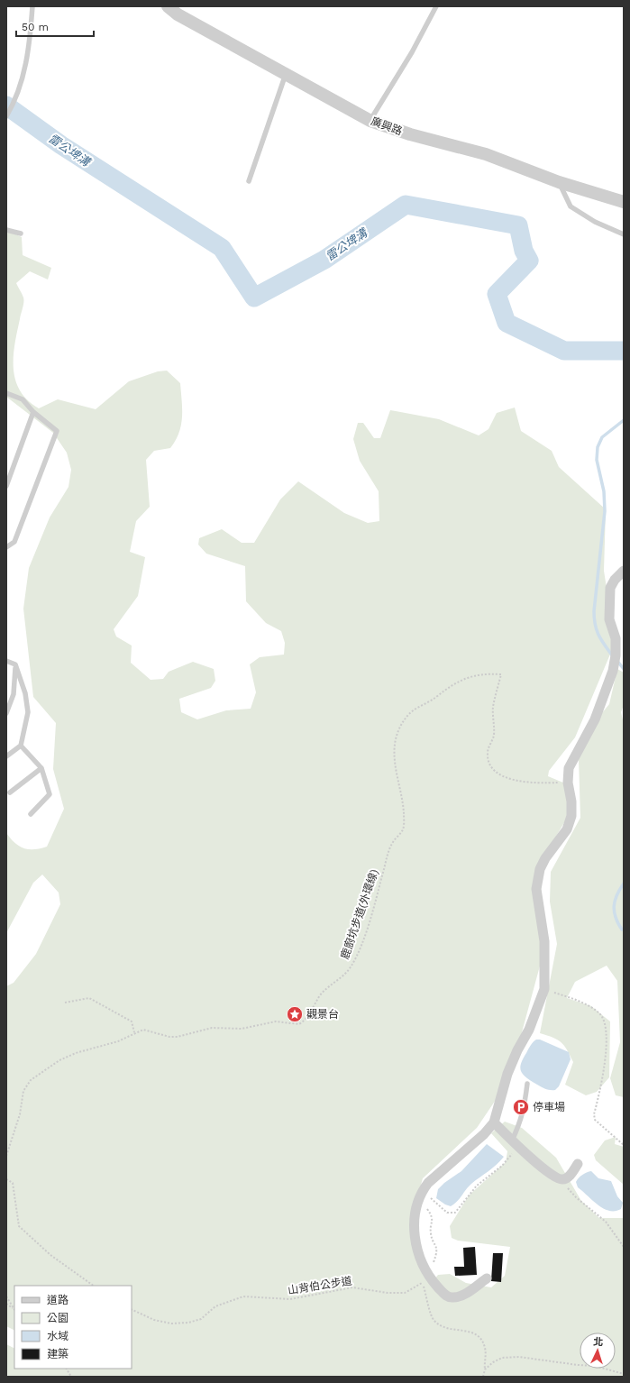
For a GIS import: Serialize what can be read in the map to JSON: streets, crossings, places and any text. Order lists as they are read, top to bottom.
{
  "streets": {
    "street": ["廣興路"],
    "path": ["鹿廚坑步道(外環線)", "山背伯公步道"]
  },
  "water": ["雷公埤溝"],
  "places": {
    "place": ["觀景台"],
    "parking": ["停車場"]
  },
  "legend": [
    "道路",
    "公園",
    "水域",
    "建築"
  ],
  "scale_bar": "50 m",
  "north": "top"
}
